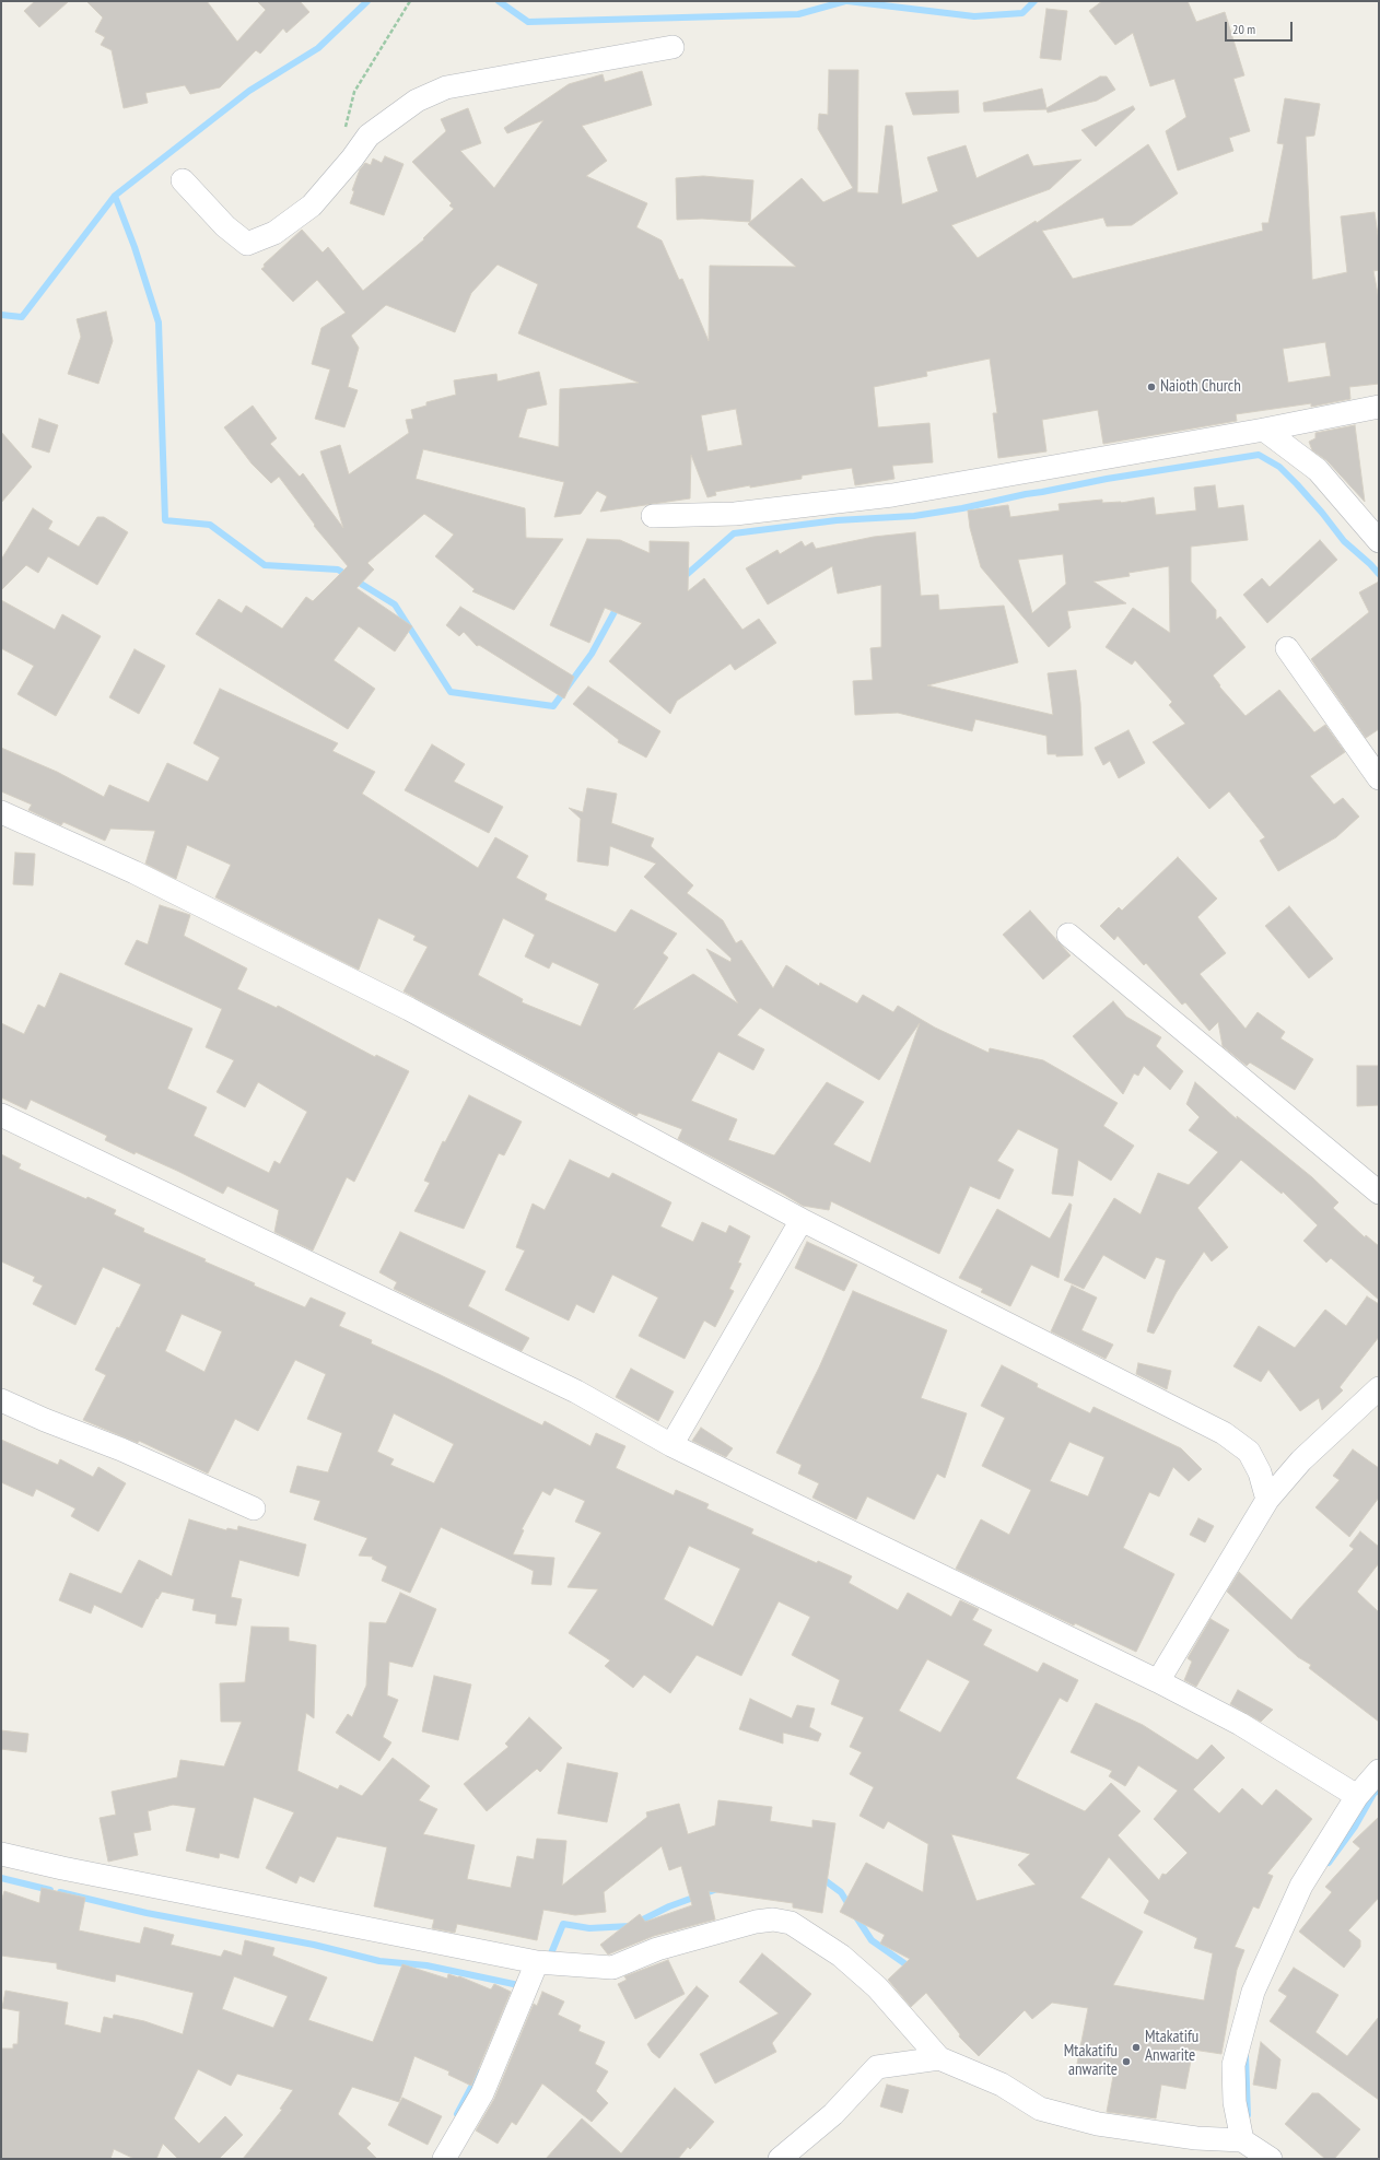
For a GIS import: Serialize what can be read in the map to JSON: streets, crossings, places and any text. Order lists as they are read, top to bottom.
{
  "places": ["Naioth Church", "Mtakatifu Anwarite", "Mtakatifu anwarite"],
  "scale_bar": "20 m"
}
